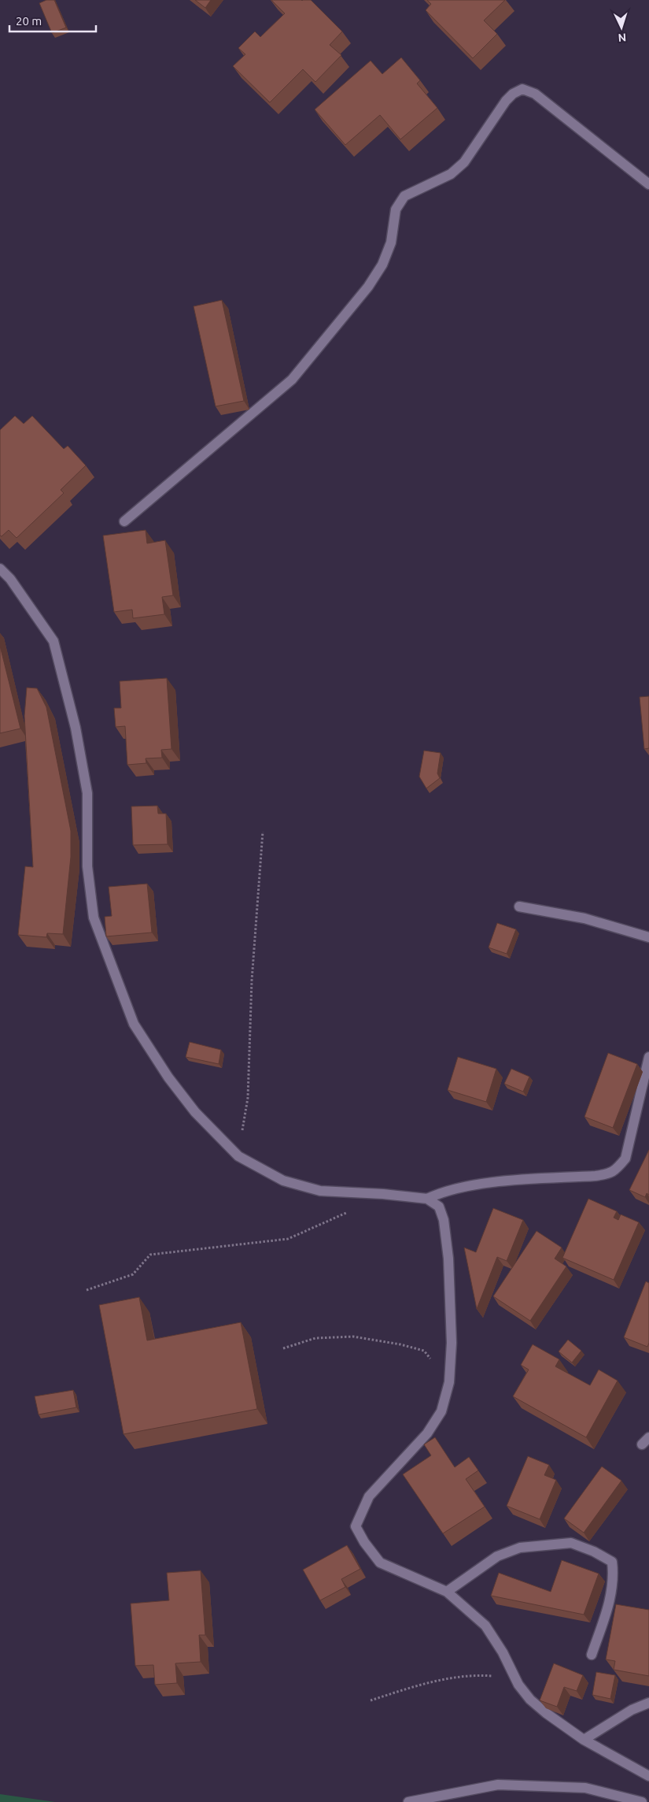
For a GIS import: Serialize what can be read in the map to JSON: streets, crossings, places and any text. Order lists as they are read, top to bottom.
{
  "scale_bar": "20 m",
  "north": "bottom"
}
